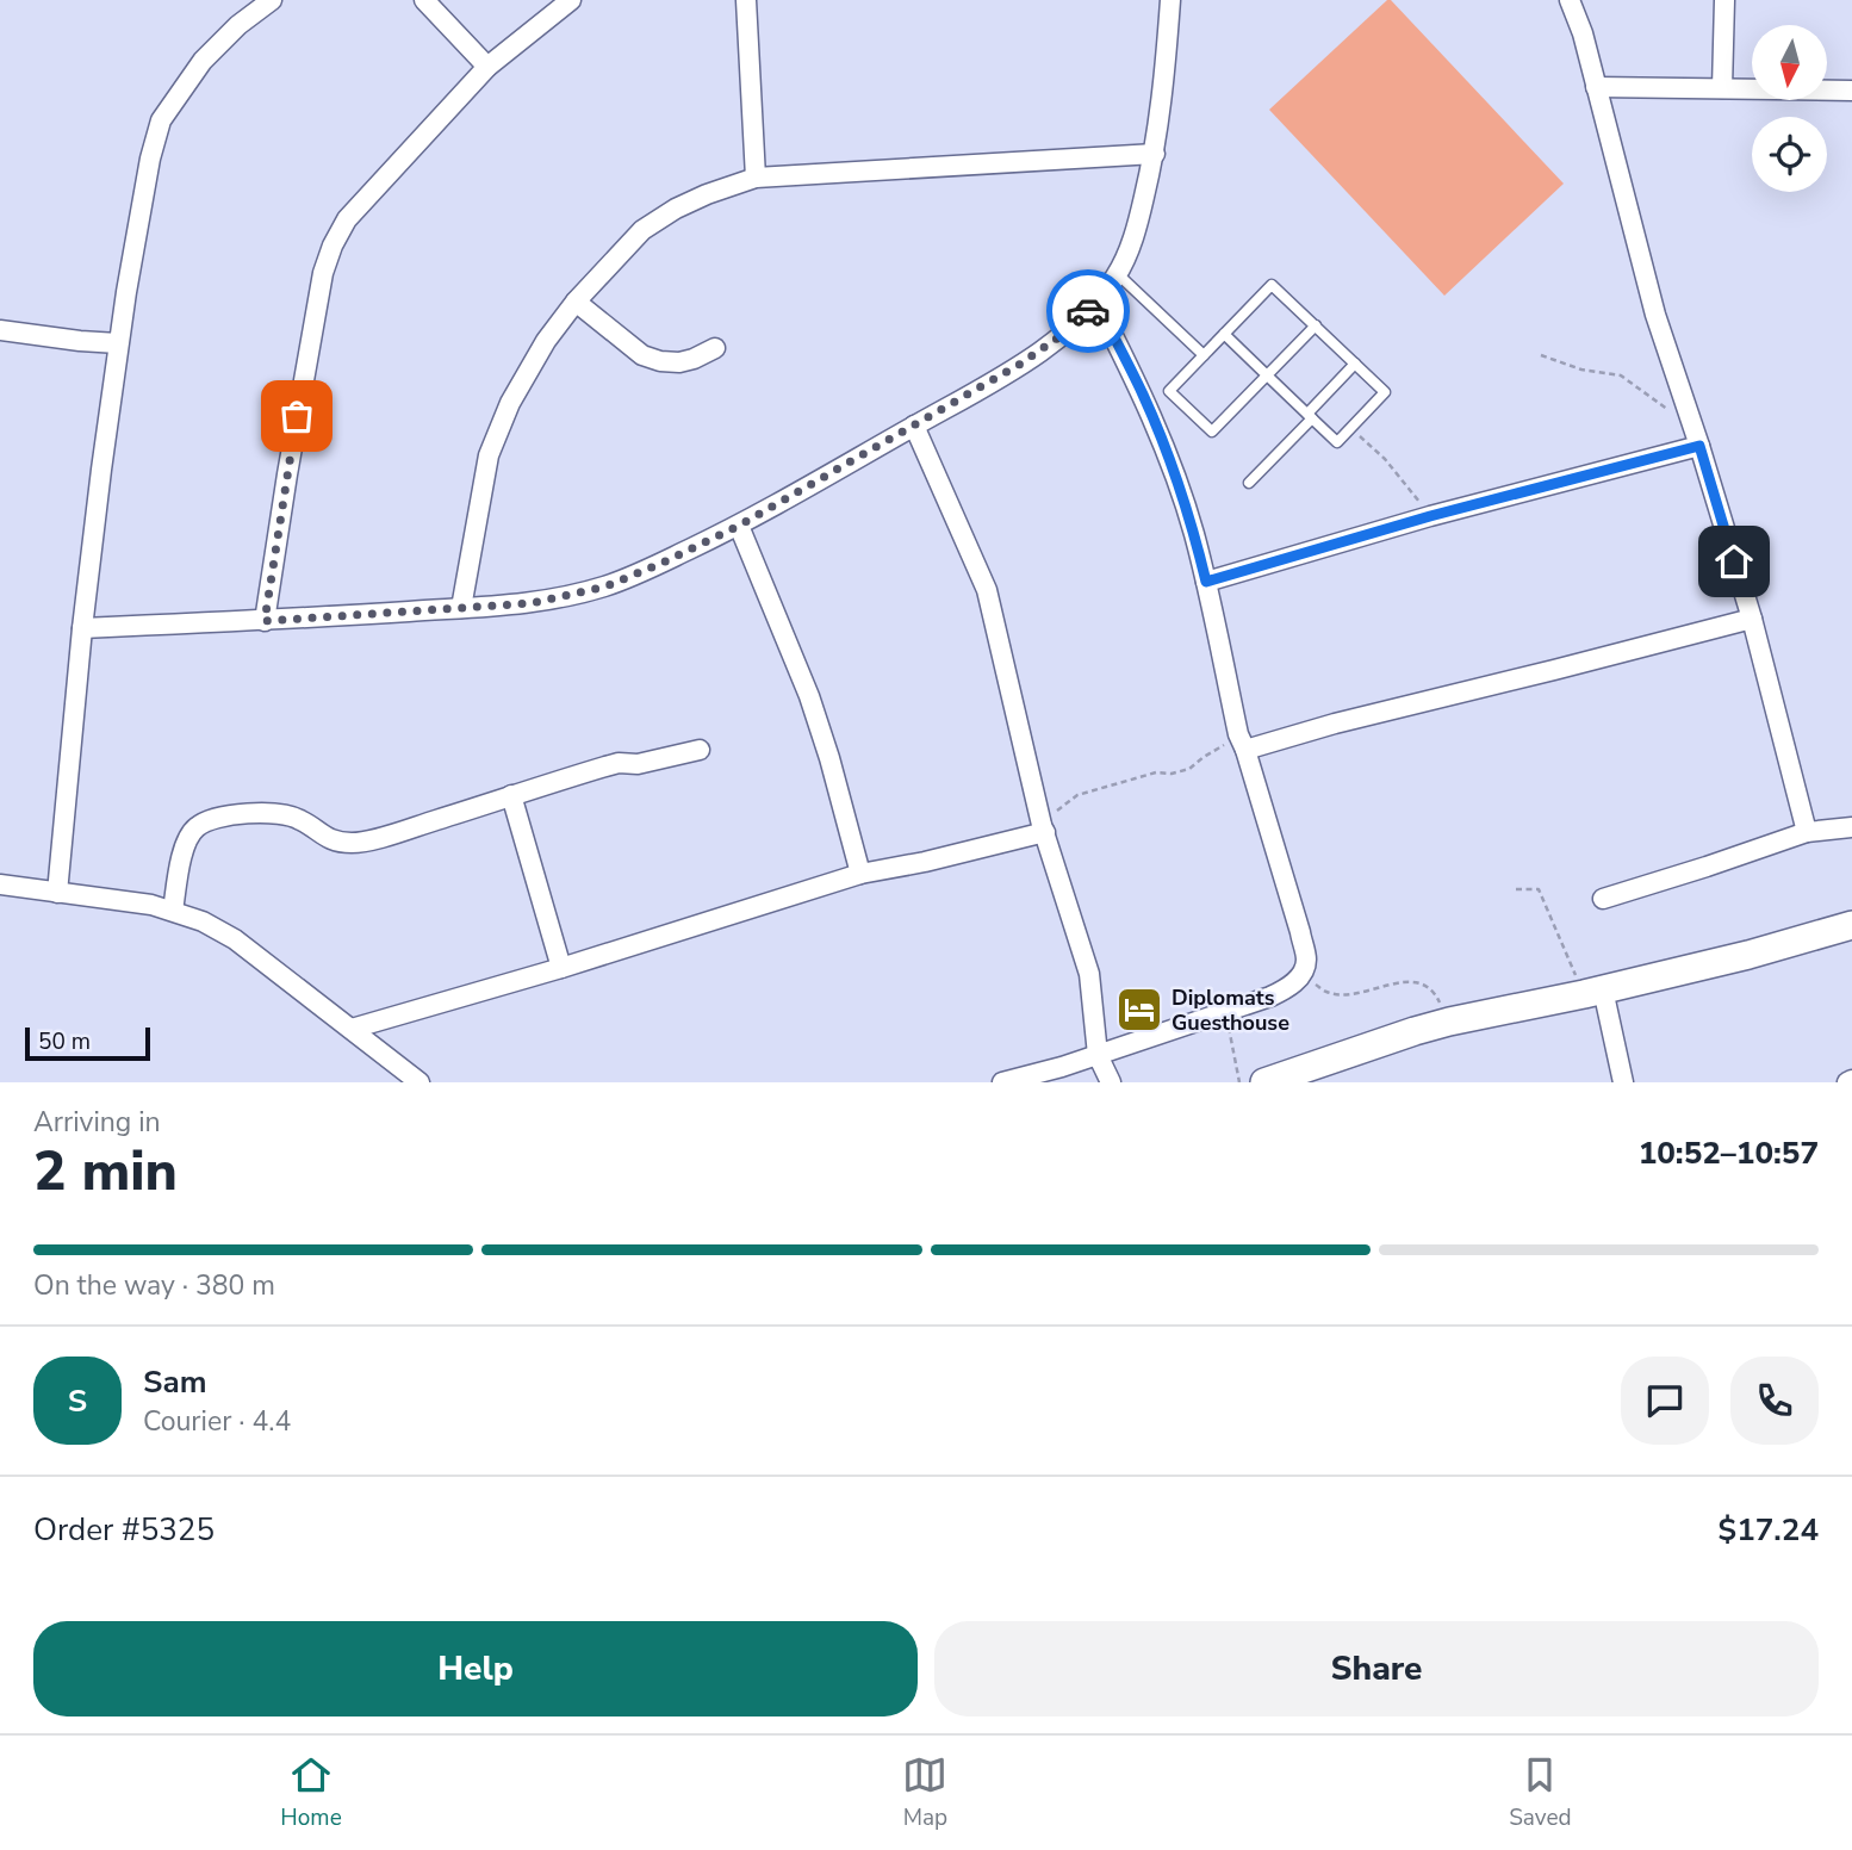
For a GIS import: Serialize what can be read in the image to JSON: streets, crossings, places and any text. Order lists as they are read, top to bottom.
{
  "places": {
    "hotel": ["Diplomats Guesthouse"]
  },
  "scale_bar": "50 m",
  "north": "bottom",
  "page": {
    "scale": "50 m",
    "heading": ["2 min", "Arriving in", "10:52–10:57"],
    "panel": [
      "Sam",
      "Courier · 4.4",
      "Order #5325",
      "$17.24"
    ],
    "bar": "On the way · 380 m",
    "round": "S",
    "buttons": ["Help", "Share"],
    "tabs": ["Home", "Map", "Saved"]
  }
}
